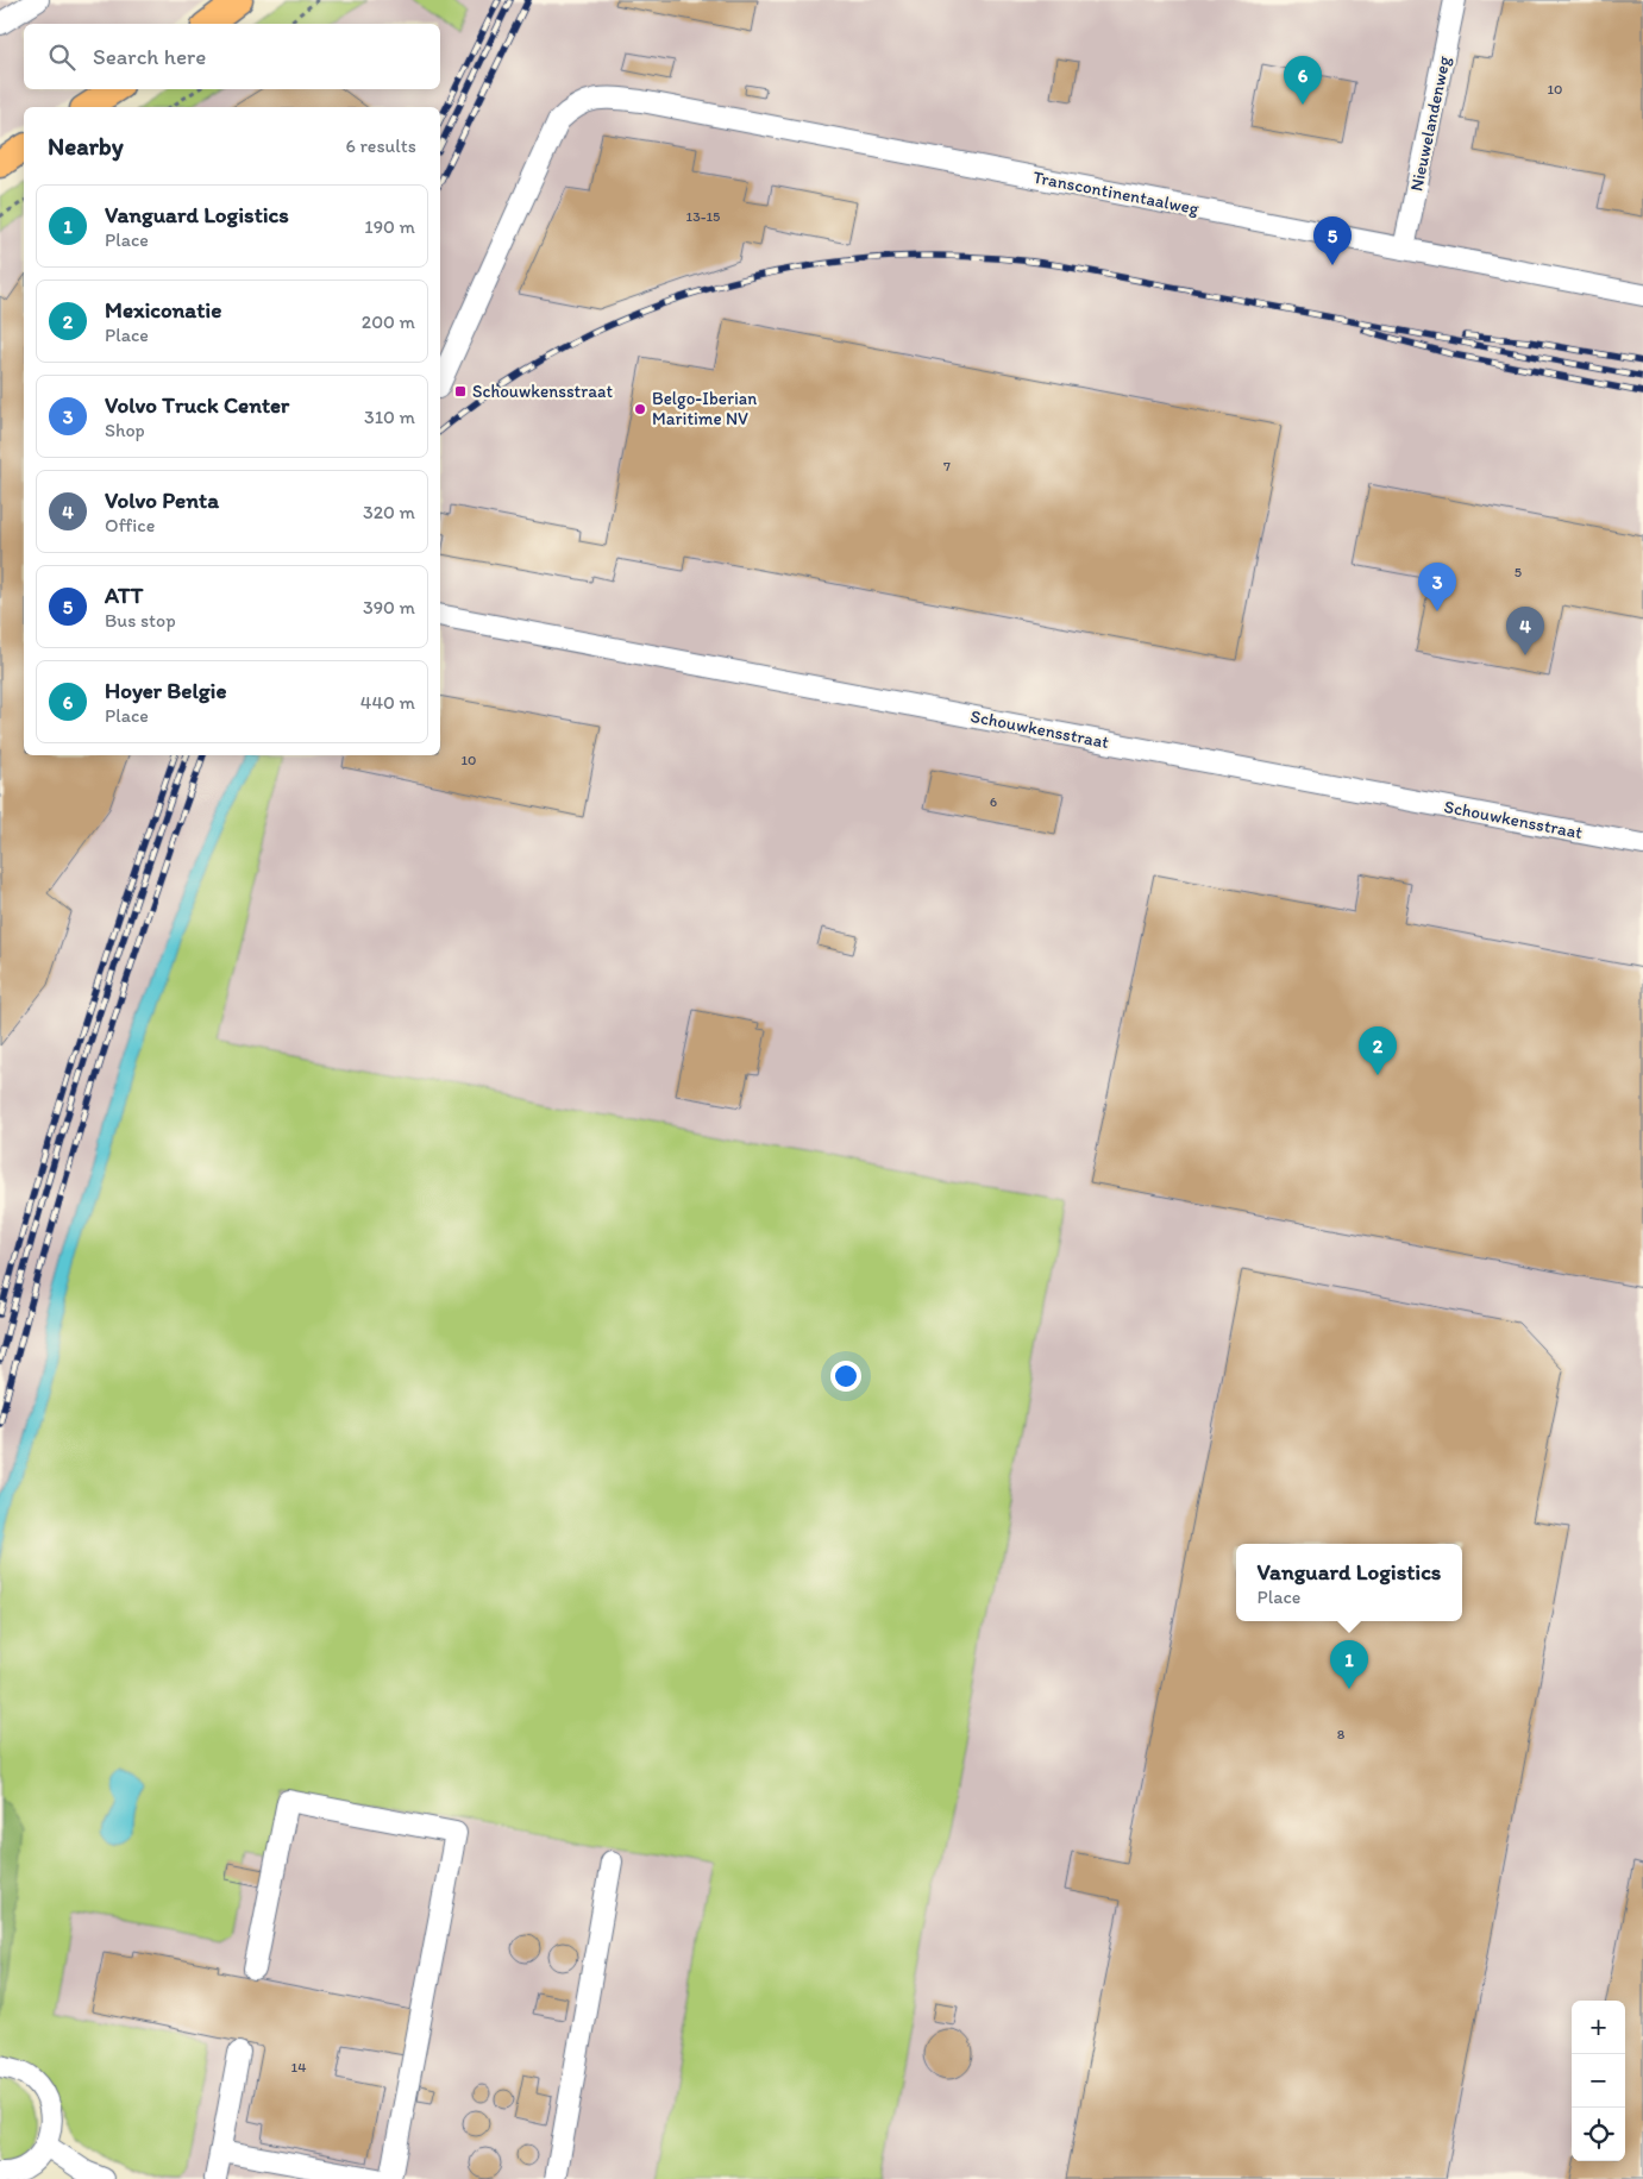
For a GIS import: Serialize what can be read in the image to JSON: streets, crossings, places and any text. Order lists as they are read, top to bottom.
{
  "streets": {
    "street": ["Nieuwelandenweg", "Transcontinentaalweg", "Schouwkensstraat"]
  },
  "crossings": [
    ["Nieuwelandenweg", "Transcontinentaalweg"]
  ],
  "places": {
    "transit": ["Schouwkensstraat"],
    "other": ["Belgo-Iberian Maritime NV"]
  },
  "house_numbers": [
    "10",
    "13-15",
    "7",
    "5",
    "10",
    "6",
    "8",
    "14"
  ],
  "page": {
    "search": "Search here",
    "pins": [
      "6",
      "5",
      "3",
      "4",
      "2",
      "1"
    ],
    "heading": ["Nearby", "6 results"],
    "list": [
      {
        "mark": "1",
        "name": "Vanguard Logistics",
        "note": "Place",
        "value": "190 m"
      },
      {
        "mark": "2",
        "name": "Mexiconatie",
        "note": "Place",
        "value": "200 m"
      },
      {
        "mark": "3",
        "name": "Volvo Truck Center",
        "note": "Shop",
        "value": "310 m"
      },
      {
        "mark": "4",
        "name": "Volvo Penta",
        "note": "Office",
        "value": "320 m"
      },
      {
        "mark": "5",
        "name": "ATT",
        "note": "Bus stop",
        "value": "390 m"
      },
      {
        "mark": "6",
        "name": "Hoyer Belgie",
        "note": "Place",
        "value": "440 m"
      }
    ],
    "popup": ["Vanguard Logistics", "Place"],
    "map_buttons": ["+", "−"]
  }
}
